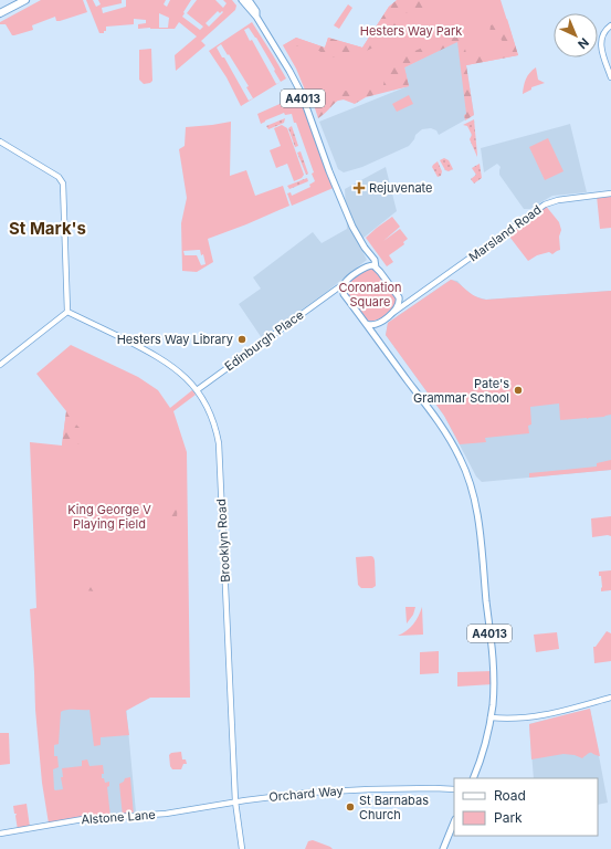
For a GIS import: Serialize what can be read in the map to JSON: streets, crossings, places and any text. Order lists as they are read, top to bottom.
{
  "streets": {
    "main road": ["A4013"],
    "street": [
      "Marsland Road",
      "Edinburgh Place",
      "Brooklyn Road",
      "Orchard Way",
      "Alstone Lane"
    ]
  },
  "crossings": [
    ["A4013", "Marsland Road"],
    ["A4013", "Edinburgh Place"],
    ["Marsland Road", "Edinburgh Place"],
    ["Edinburgh Place", "Brooklyn Road"],
    ["Brooklyn Road", "Orchard Way"],
    ["Brooklyn Road", "Alstone Lane"],
    ["Orchard Way", "Alstone Lane"]
  ],
  "districts": ["St Mark's"],
  "parks": ["Hesters Way Park", "Coronation Square", "King George V Playing Field"],
  "places": {
    "health": ["Rejuvenate"],
    "other": ["Hesters Way Library", "Pate's Grammar School", "St Barnabas Church"]
  },
  "legend": ["Road", "Park"],
  "north": "bottom right"
}
